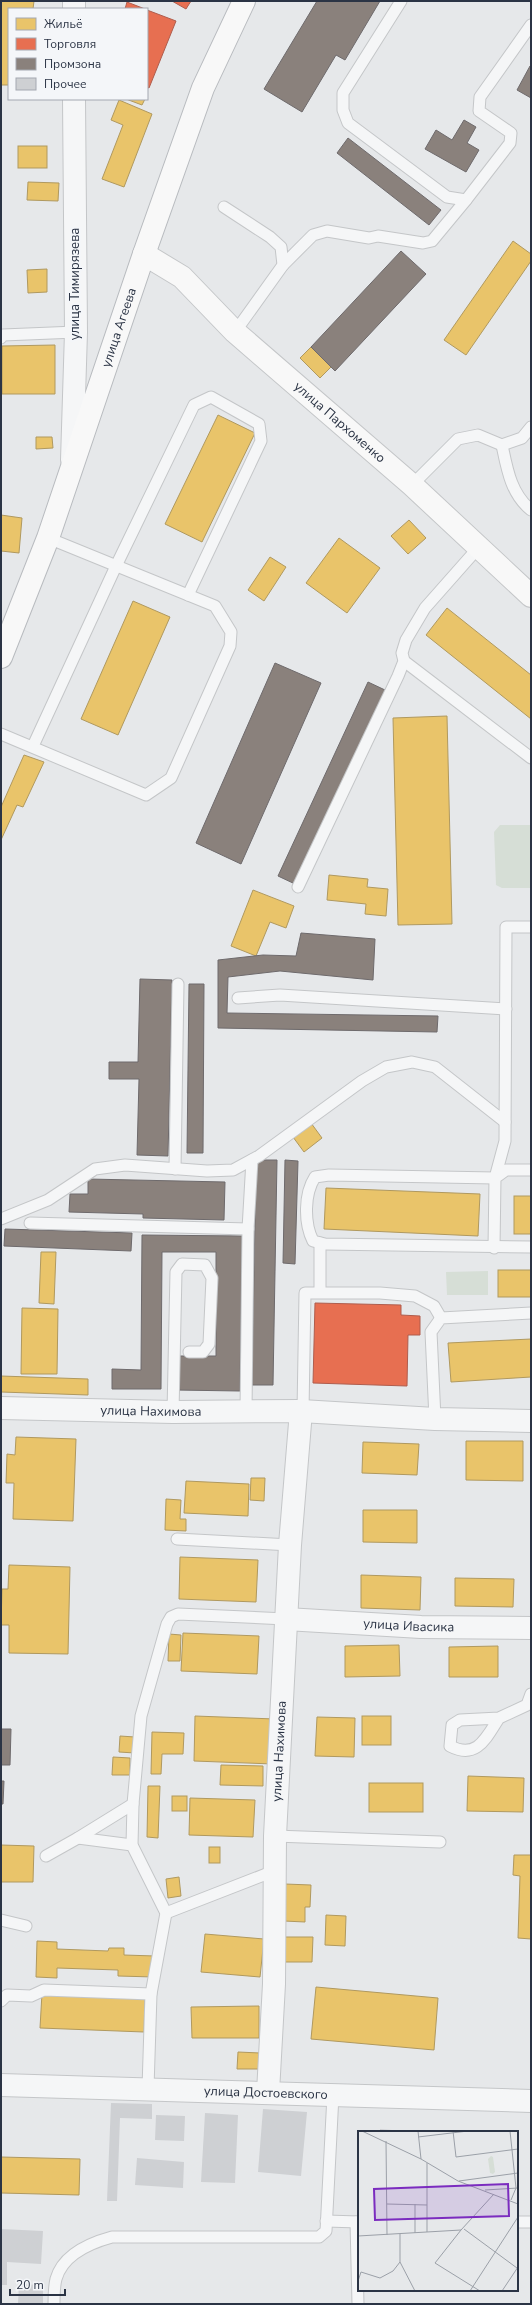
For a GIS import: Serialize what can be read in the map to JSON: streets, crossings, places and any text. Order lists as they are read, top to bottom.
{
  "streets": {
    "main road": ["улица Агеева", "улица Пархоменко"],
    "street": [
      "улица Тимирязева",
      "улица Нахимова",
      "улица Ивасика",
      "улица Достоевского"
    ]
  },
  "crossings": [
    ["улица Тимирязева", "улица Агеева"],
    ["улица Агеева", "улица Пархоменко"],
    ["улица Нахимова", "улица Ивасика"],
    ["улица Нахимова", "улица Достоевского"]
  ],
  "legend": [
    "Жильё",
    "Торговля",
    "Промзона",
    "Прочее"
  ],
  "scale_bar": "20 m"
}
